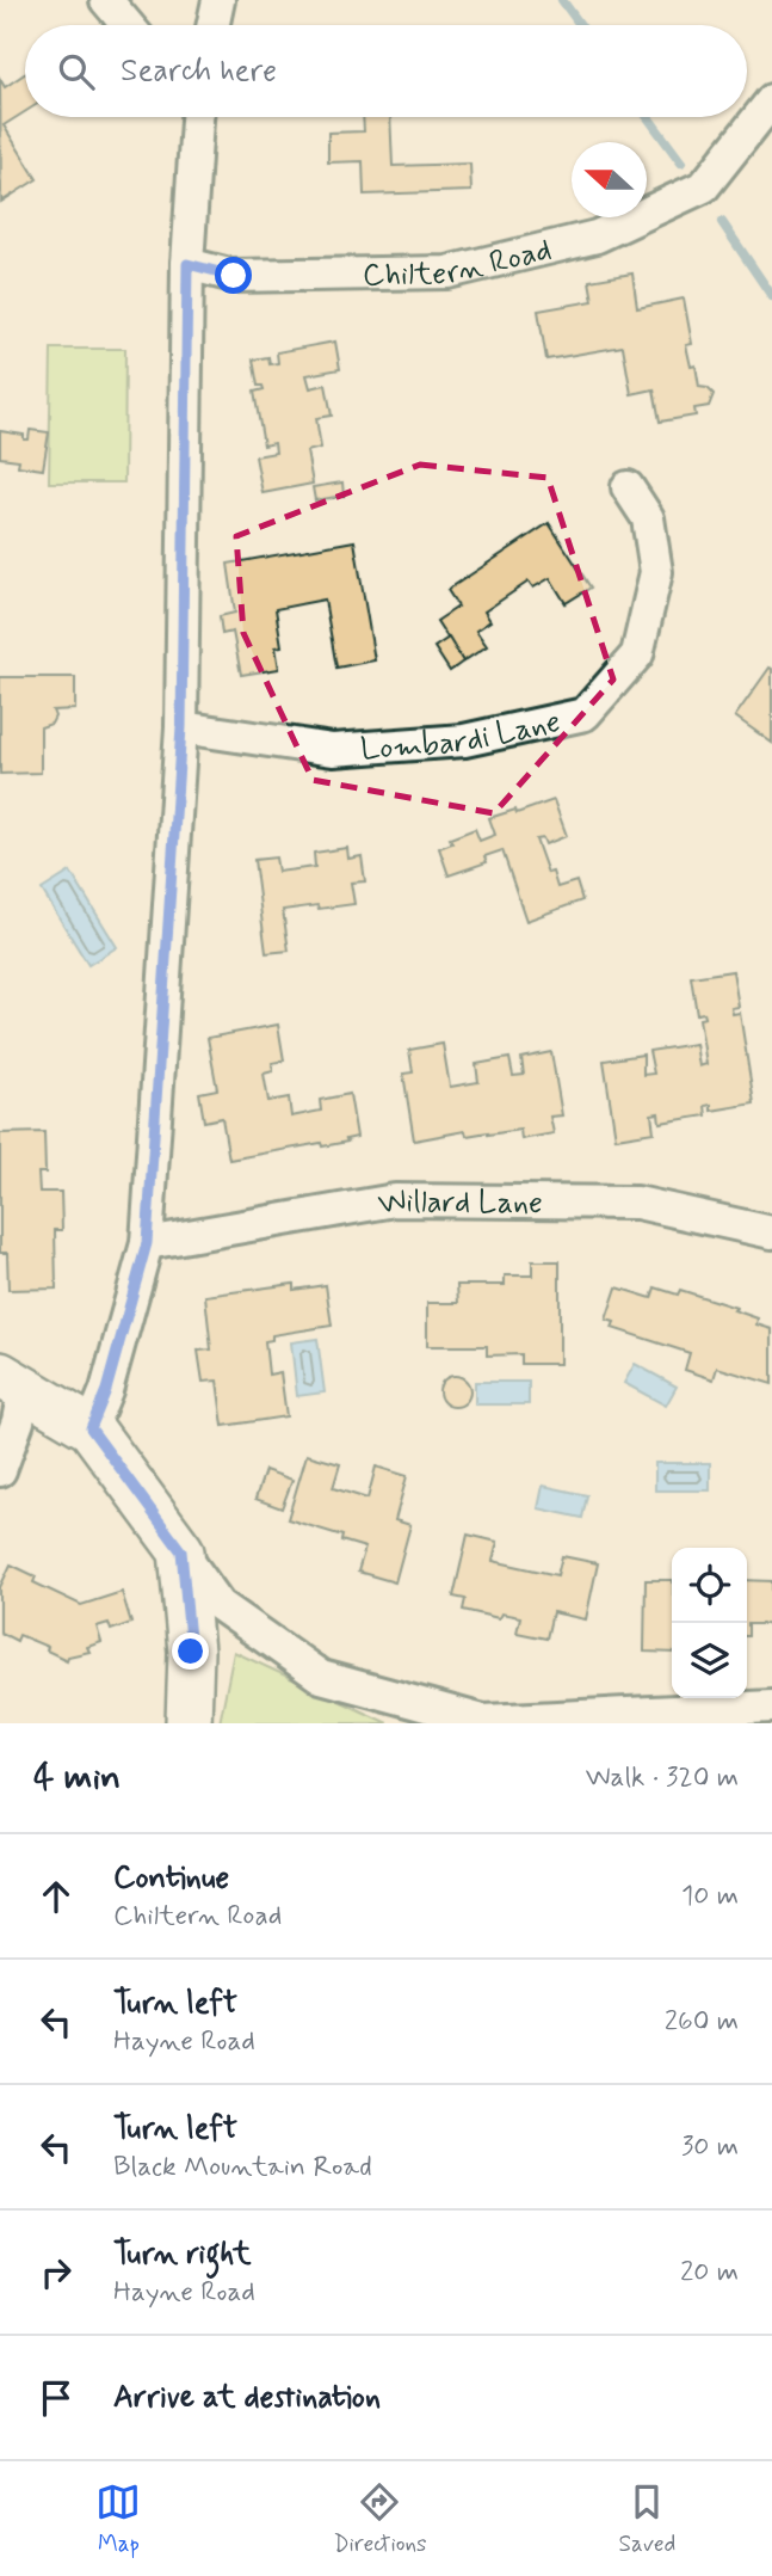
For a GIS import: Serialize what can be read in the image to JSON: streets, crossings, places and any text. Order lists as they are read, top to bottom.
{
  "streets": {
    "street": ["Chiltern Road", "Lombardi Lane", "Willard Lane"]
  },
  "north": "left",
  "page": {
    "search": "Search here",
    "heading": ["4 min", "Walk · 320 m"],
    "list": [
      ["Continue", "Chiltern Road", "10 m"],
      ["Turn left", "Hayne Road", "260 m"],
      ["Turn left", "Black Mountain Road", "30 m"],
      ["Turn right", "Hayne Road", "20 m"],
      "Arrive at destination"
    ],
    "nav": ["Map", "Directions", "Saved"]
  }
}
